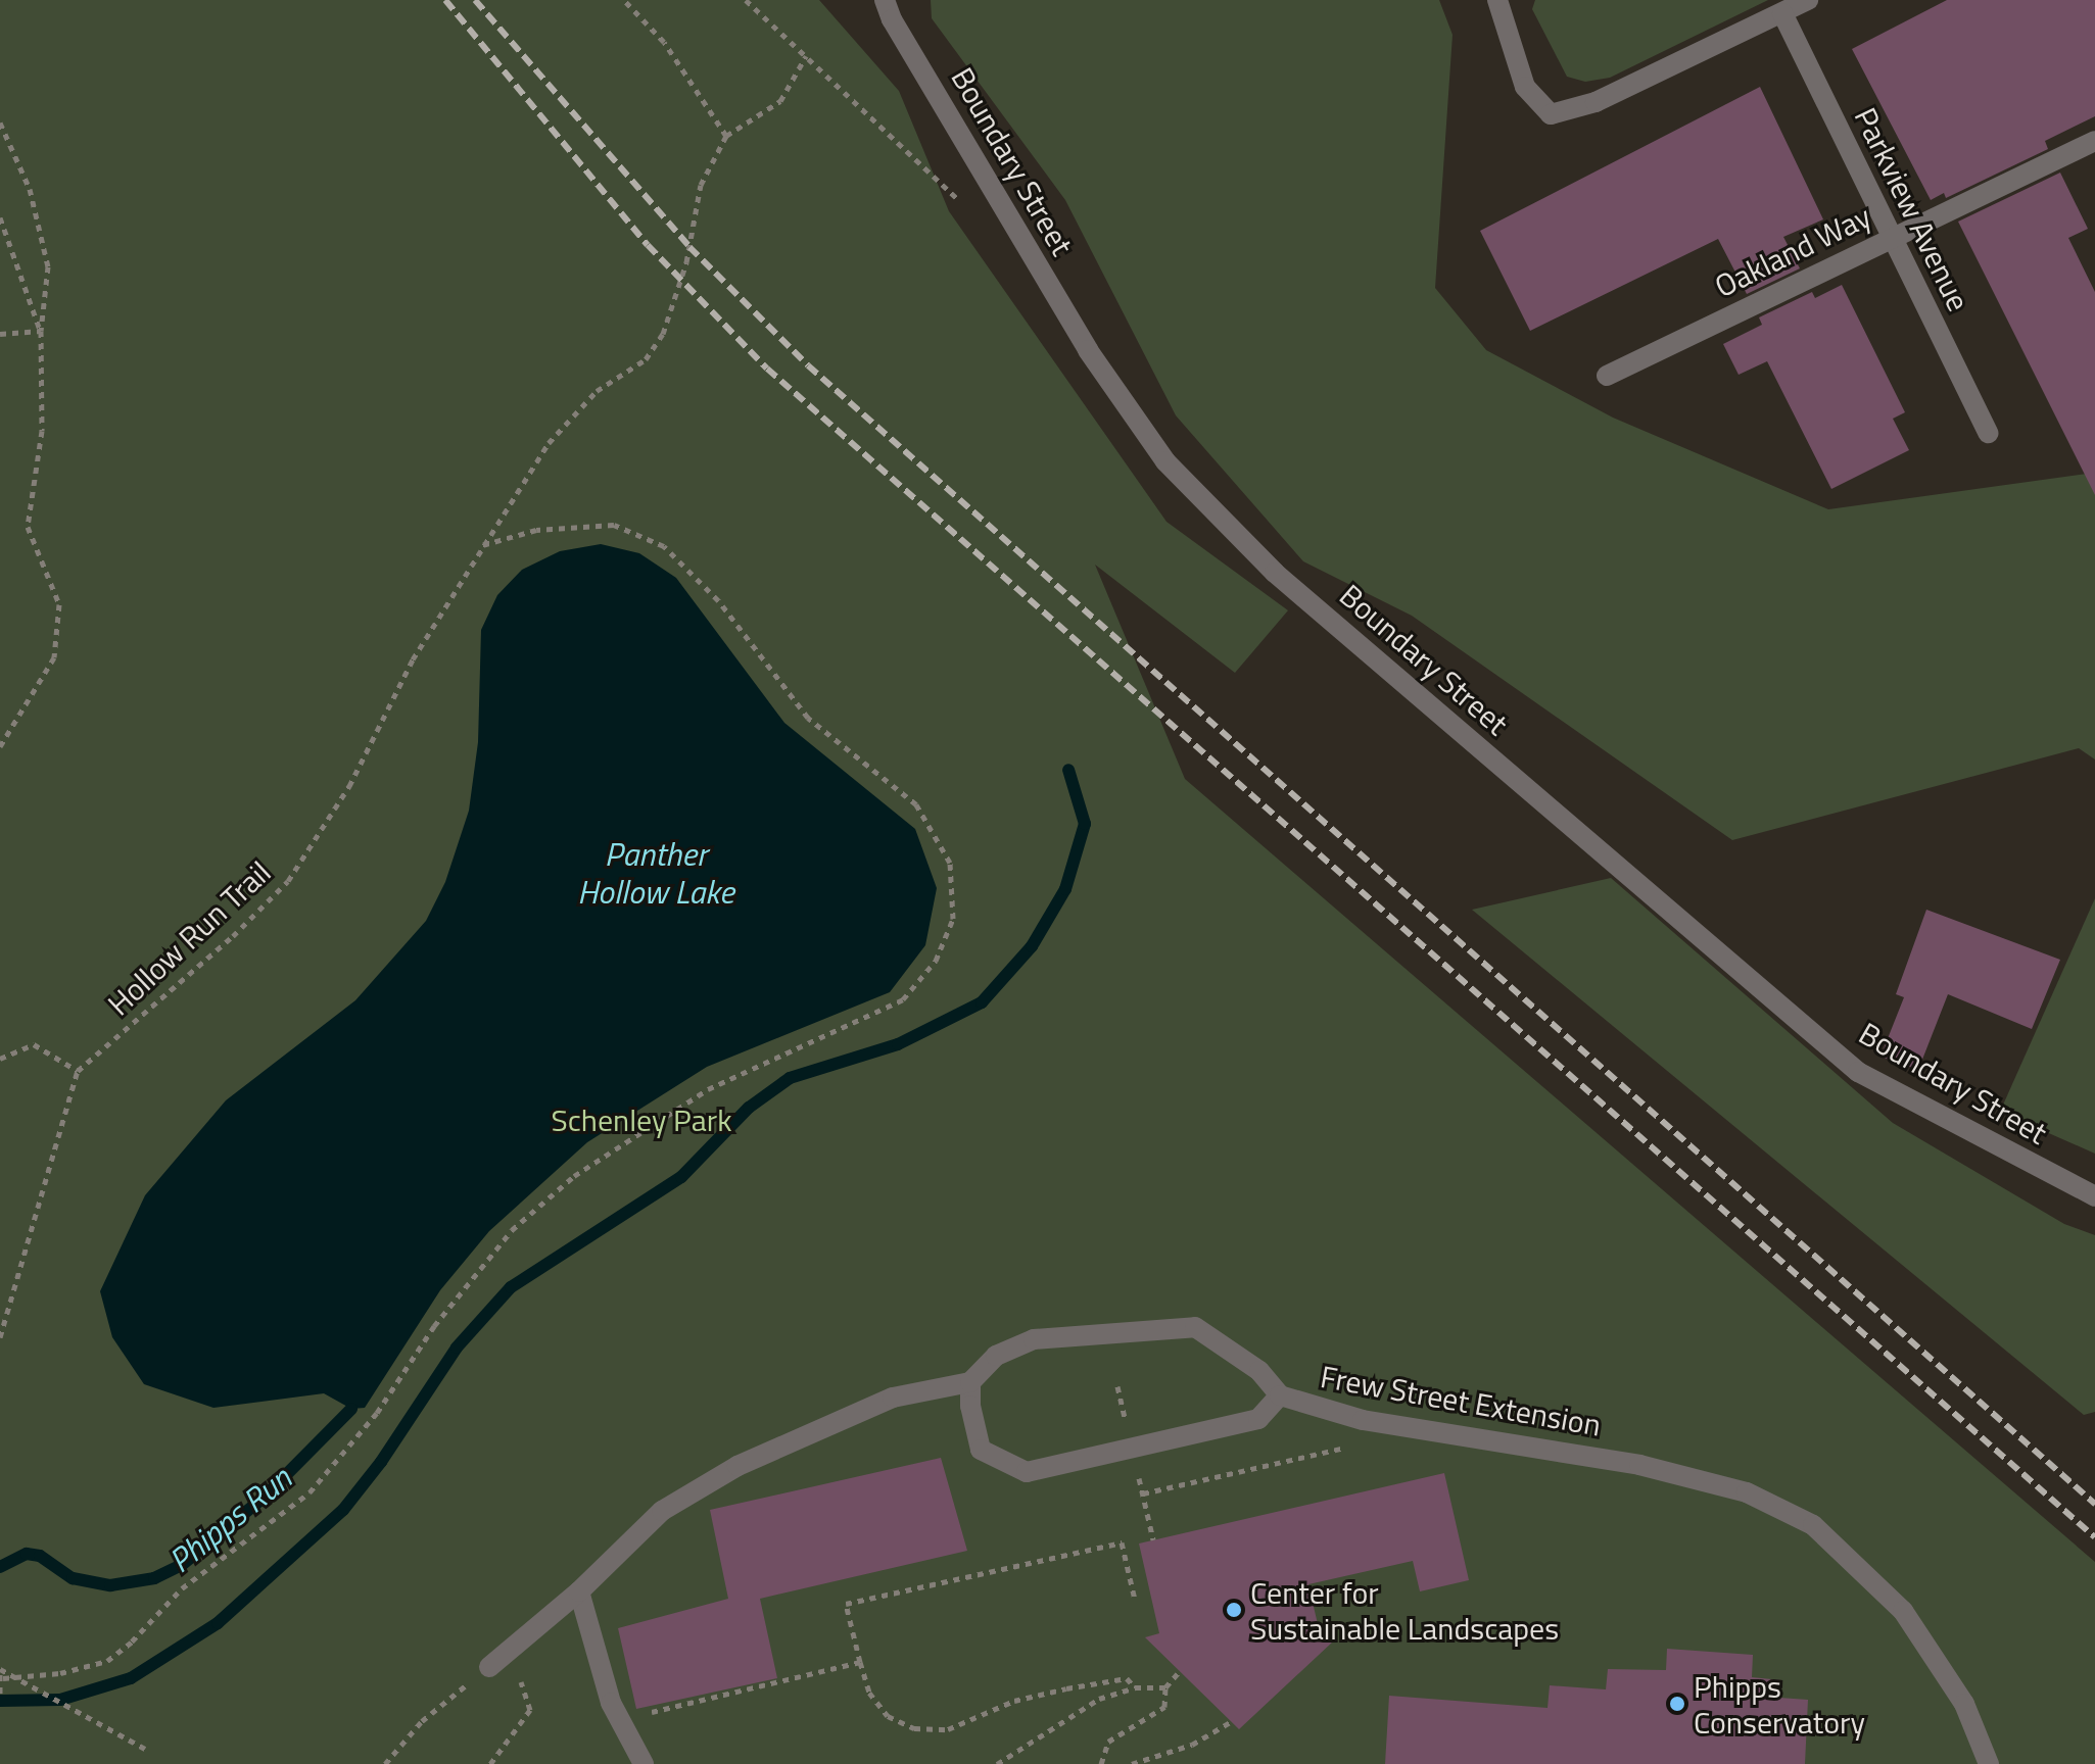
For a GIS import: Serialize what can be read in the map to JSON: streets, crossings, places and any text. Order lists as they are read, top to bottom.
{
  "streets": {
    "street": [
      "Boundary Street",
      "Parkview Avenue",
      "Oakland Way",
      "Frew Street Extension"
    ],
    "path": ["Hollow Run Trail"]
  },
  "crossings": [
    ["Parkview Avenue", "Oakland Way"]
  ],
  "water": ["Panther Hollow Lake", "Phipps Run"],
  "parks": ["Schenley Park"],
  "places": ["Center for Sustainable Landscapes", "Phipps Conservatory"]
}
